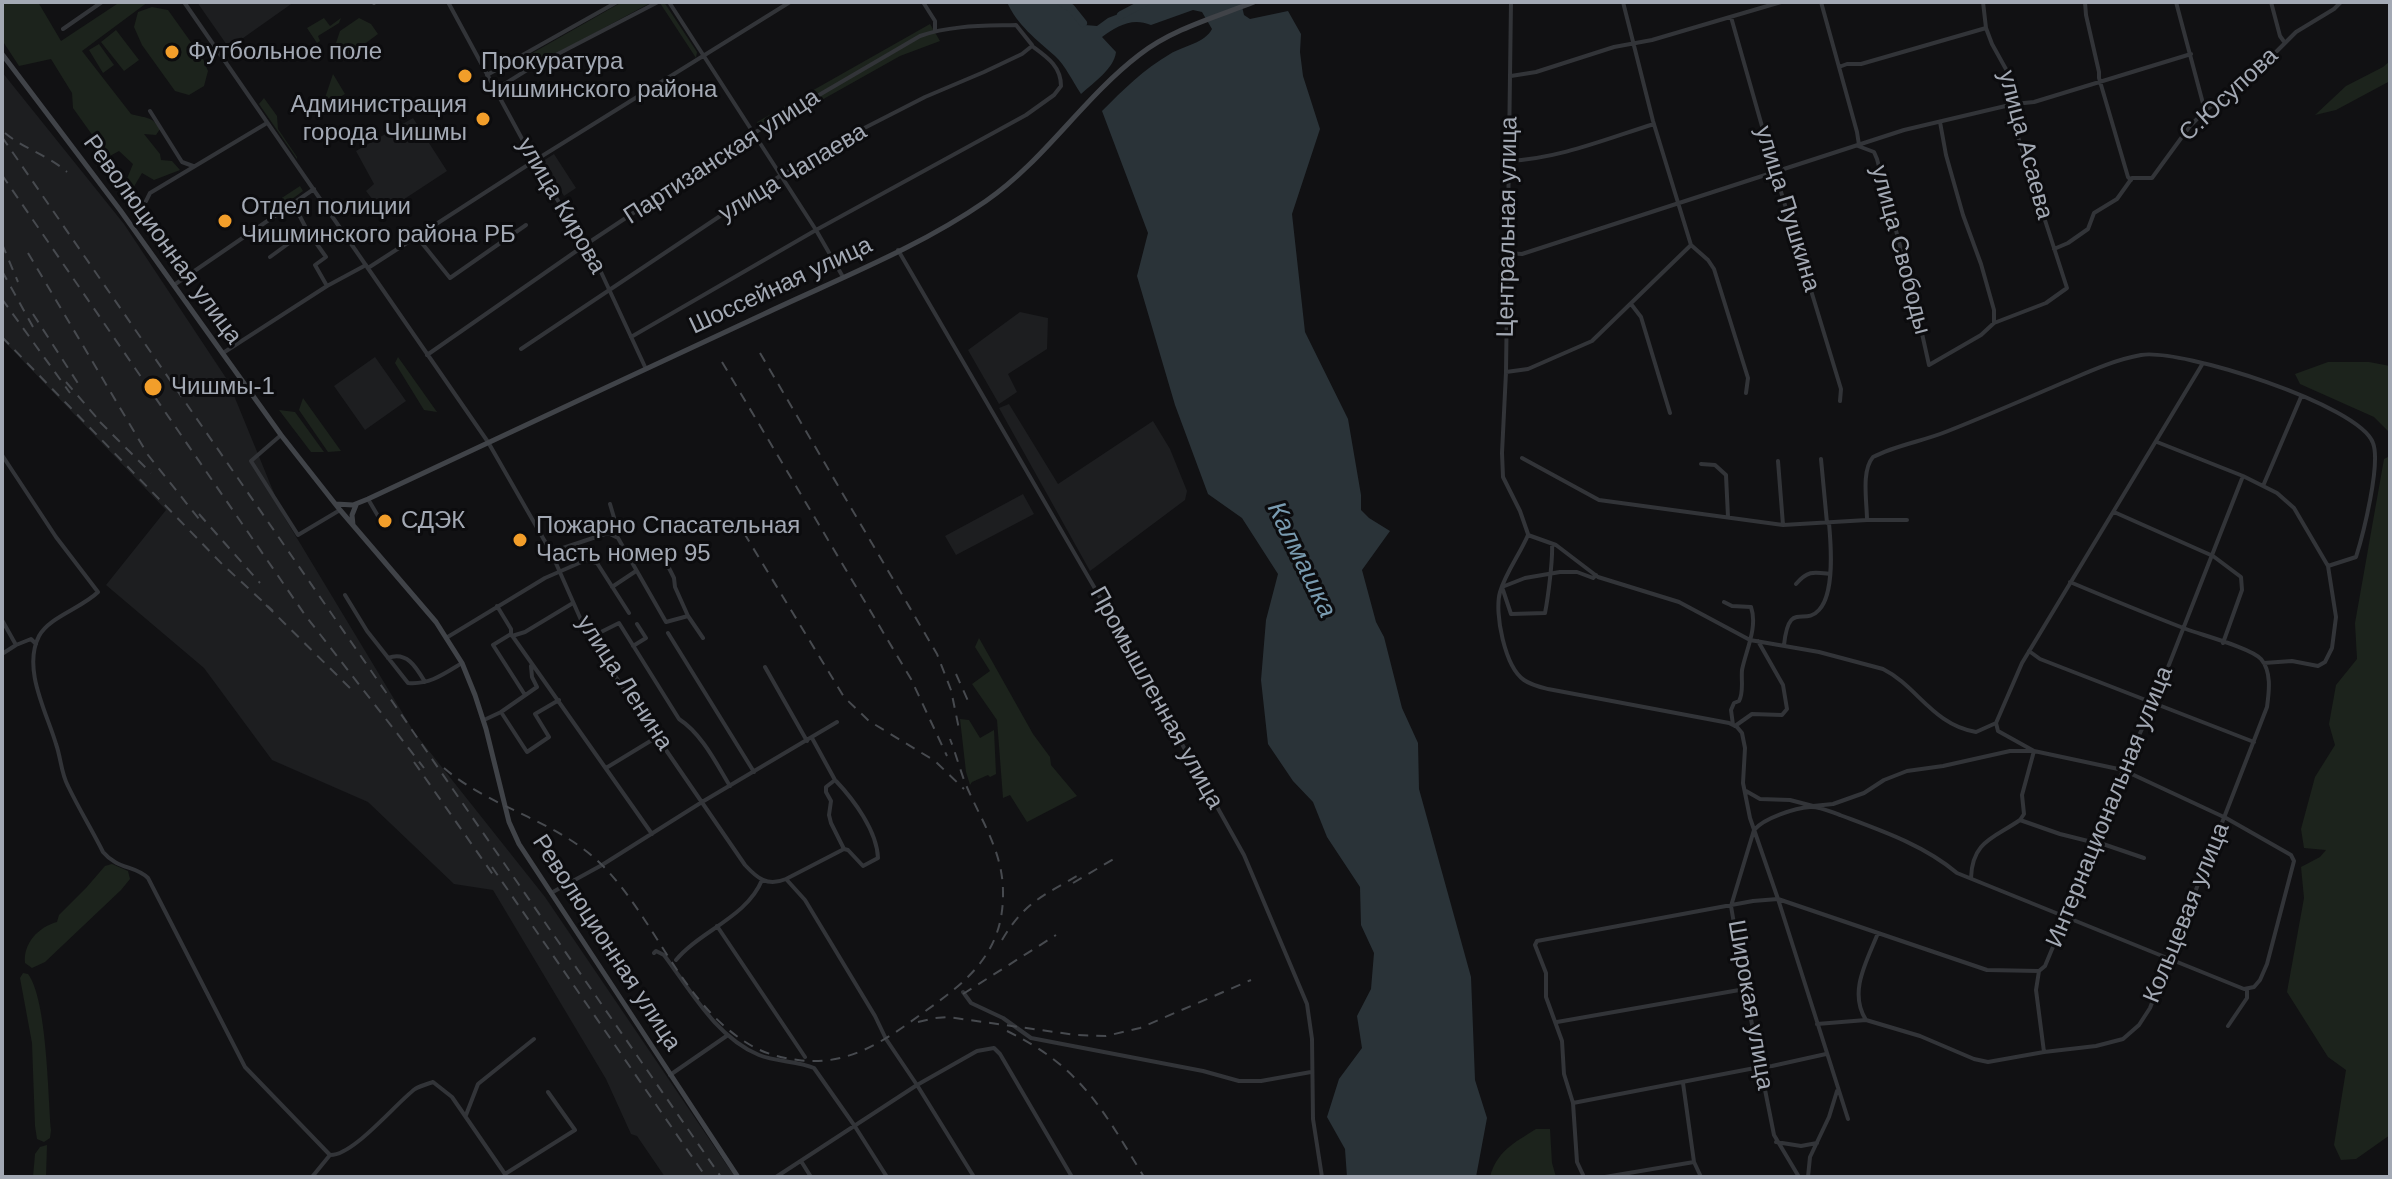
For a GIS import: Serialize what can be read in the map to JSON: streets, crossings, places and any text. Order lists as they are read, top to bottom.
{
  "streets": {
    "main road": ["Революционная улица", "Шоссейная улица"],
    "street": [
      "С.Юсупова",
      "улица Асаева",
      "Партизанская улица",
      "улица Чапаева",
      "улица Кирова",
      "улица Пушкина",
      "Центральная улица",
      "улица Свободы",
      "улица Ленина",
      "Промышленная улица",
      "Интернациональная улица",
      "Кольцевая улица",
      "Широкая улица"
    ]
  },
  "crossings": [
    ["С.Юсупова", "улица Асаева"],
    ["улица Асаева", "улица Свободы"],
    ["Партизанская улица", "улица Чапаева"],
    ["Партизанская улица", "улица Кирова"],
    ["Партизанская улица", "Шоссейная улица"],
    ["Партизанская улица", "улица Ленина"],
    ["улица Чапаева", "улица Кирова"],
    ["улица Чапаева", "Шоссейная улица"],
    ["улица Кирова", "Шоссейная улица"],
    ["Революционная улица", "Шоссейная улица"],
    ["Шоссейная улица", "улица Ленина"],
    ["Шоссейная улица", "Промышленная улица"]
  ],
  "water": ["Калмашка"],
  "places": [
    "Футбольное поле",
    "Прокуратура Чишминского района",
    "Администрация города Чишмы",
    "Отдел полиции Чишминского района РБ",
    "Чишмы-1",
    "СДЭК",
    "Пожарно Спасательная Часть номер 95"
  ]
}
